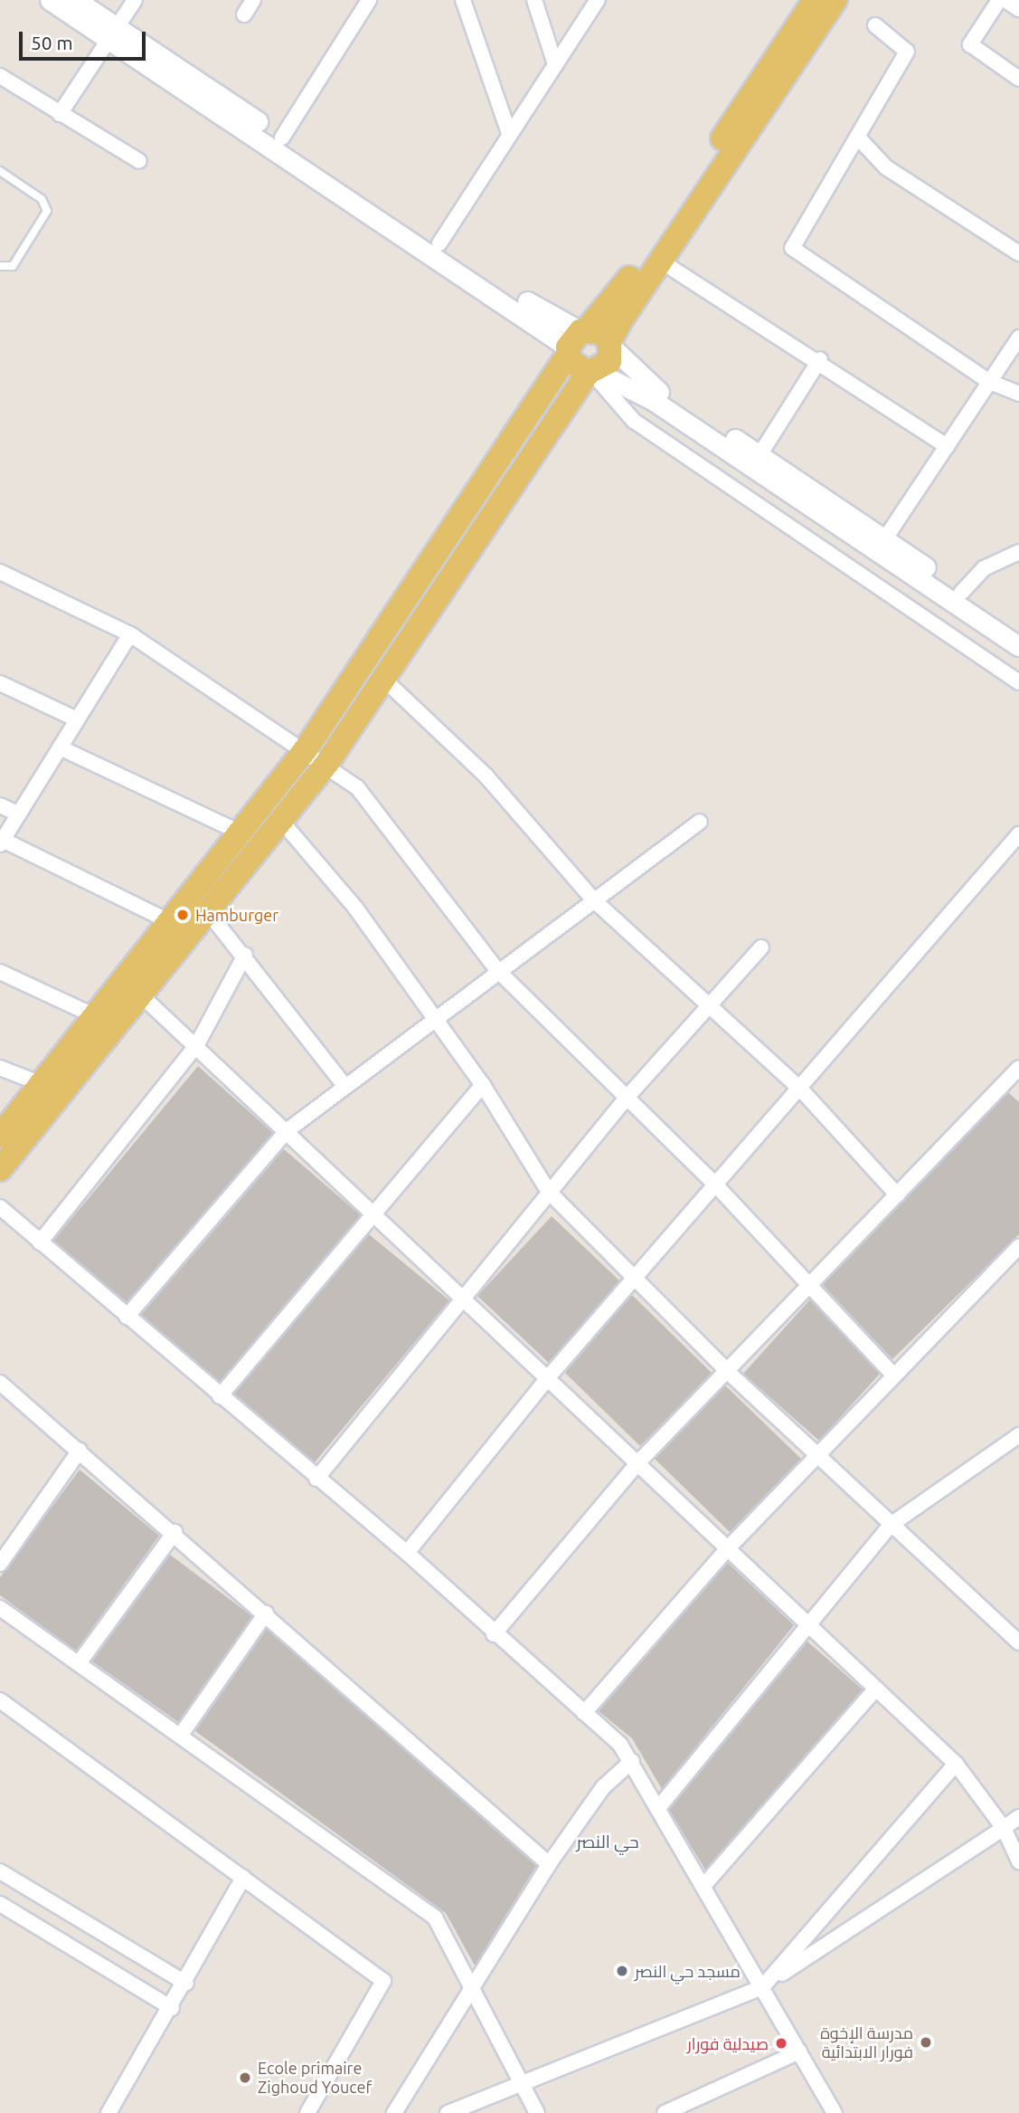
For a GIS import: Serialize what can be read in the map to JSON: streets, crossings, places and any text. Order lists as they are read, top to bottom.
{
  "districts": ["حي النصر"],
  "places": [
    "Hamburger",
    "مسجد حي النصر",
    "مدرسة الإخوة فورار الابتدائية",
    "صيدلية فورار",
    "Ecole primaire Zighoud Youcef"
  ],
  "scale_bar": "50 m"
}
